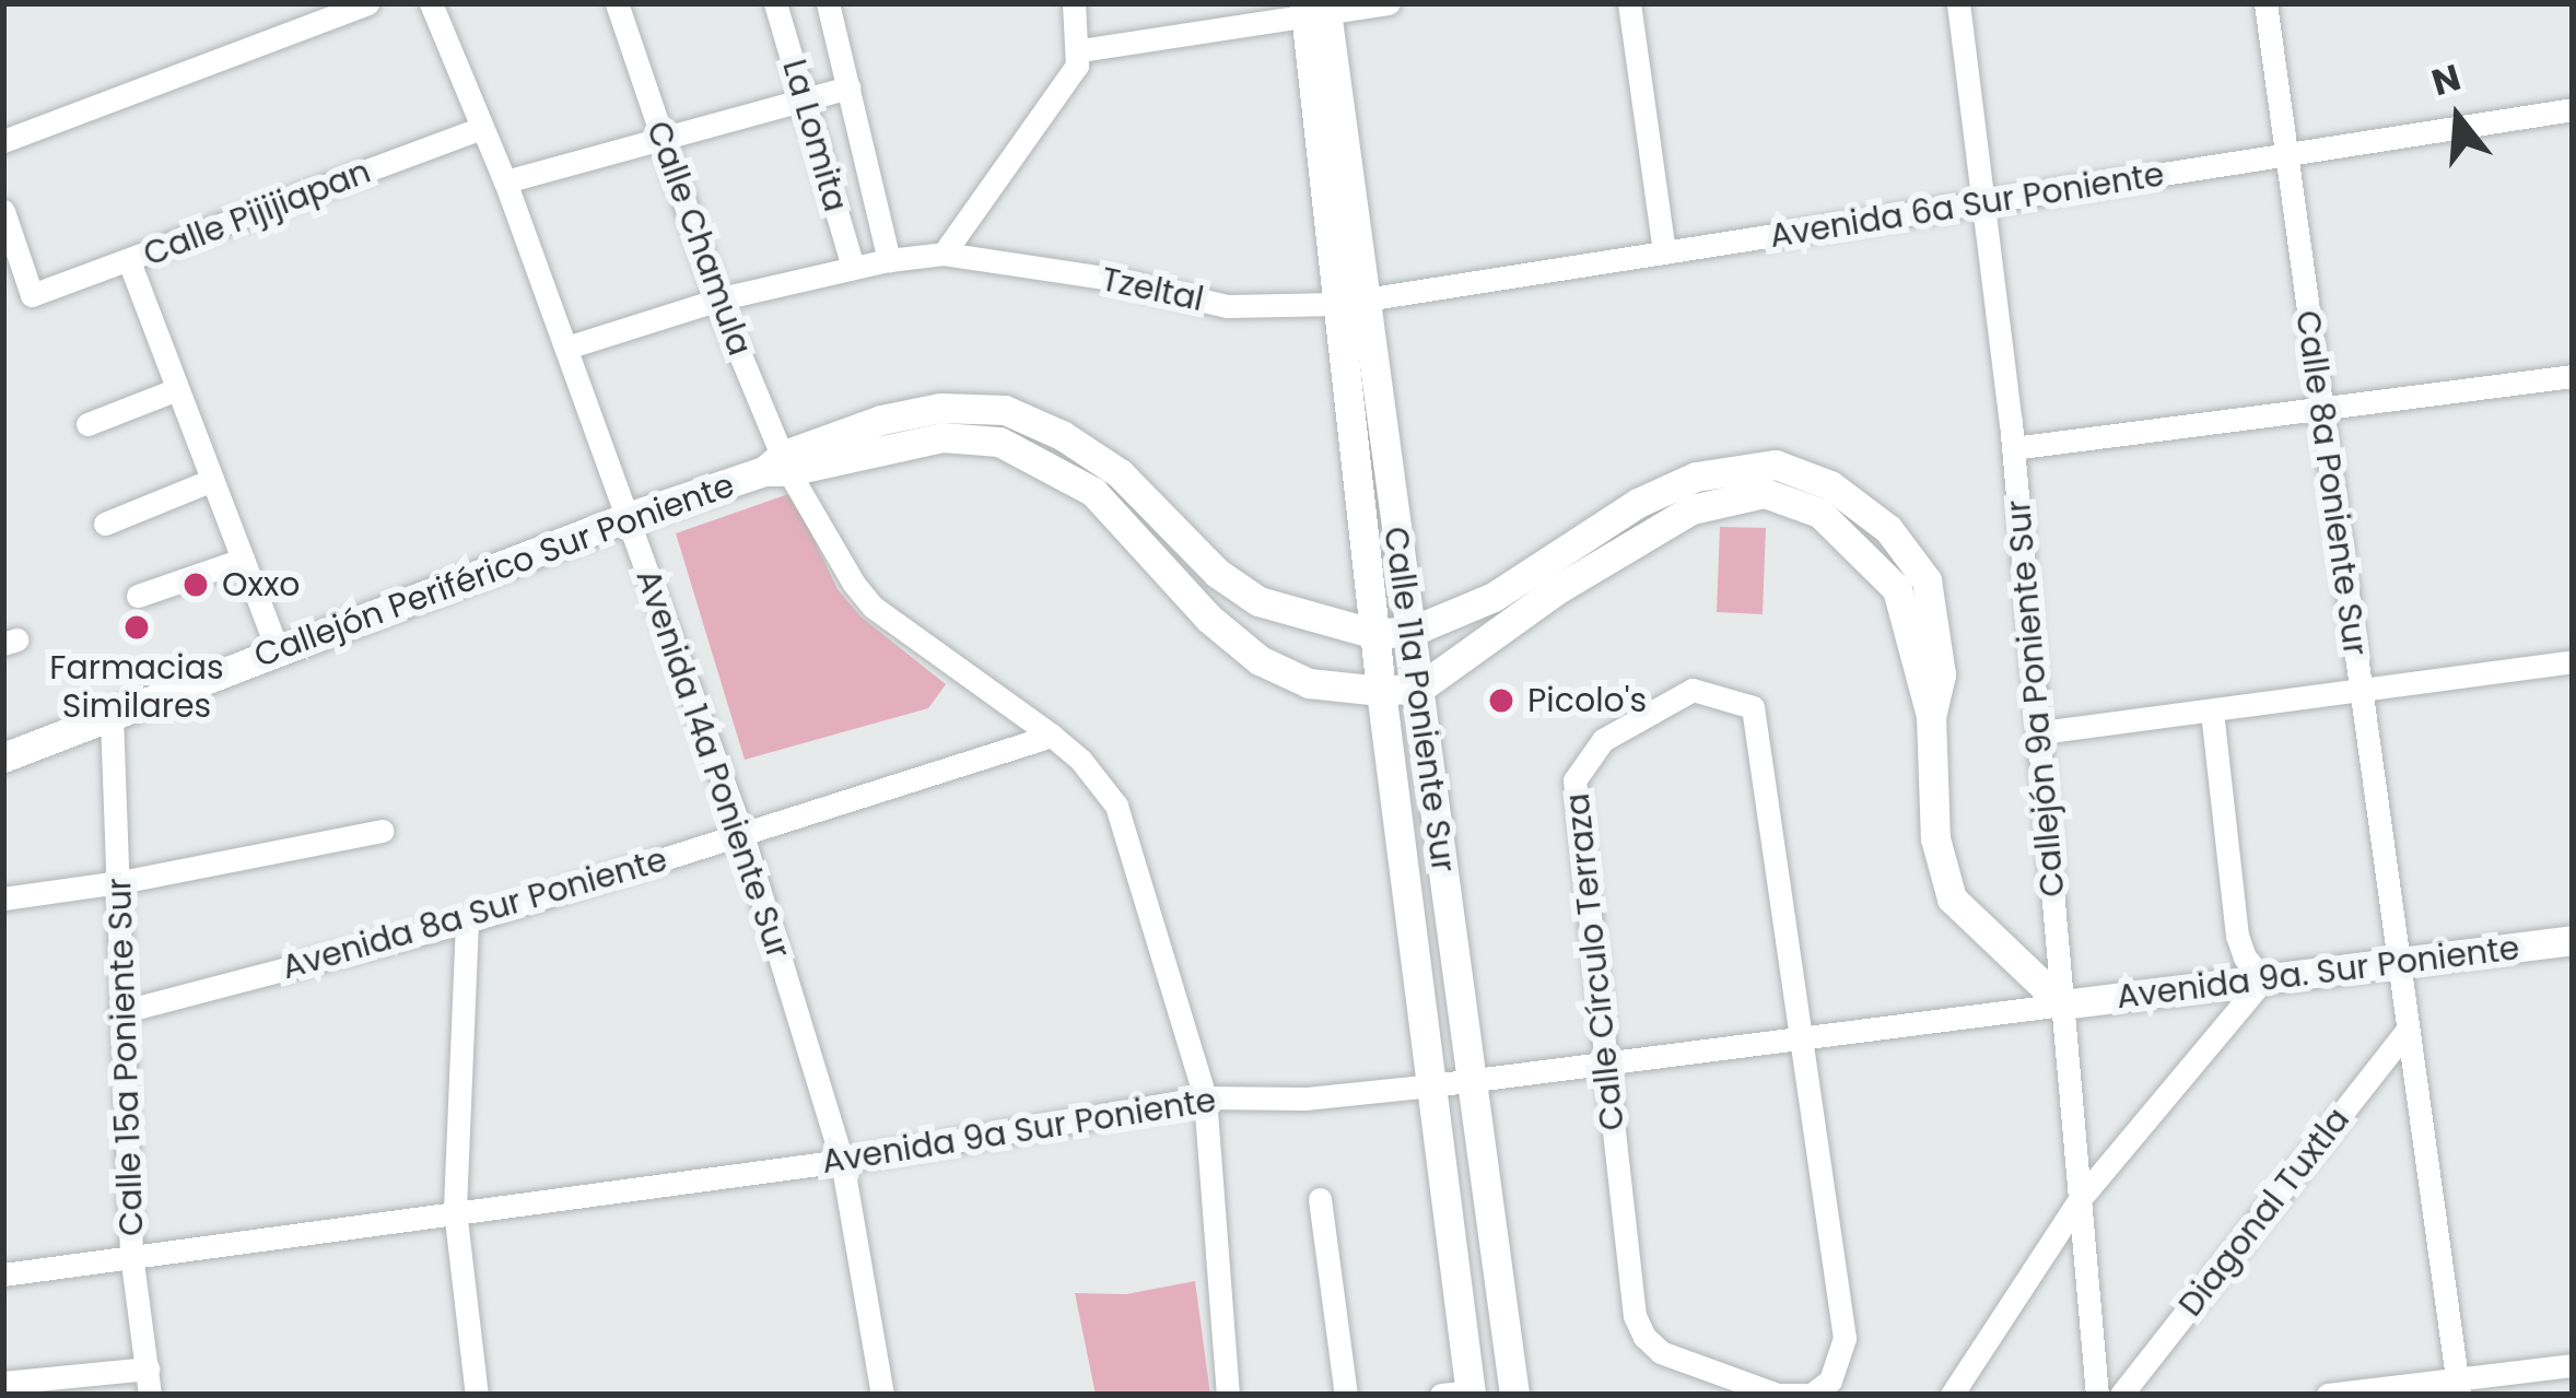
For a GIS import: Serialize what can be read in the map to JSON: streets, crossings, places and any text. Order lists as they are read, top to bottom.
{
  "streets": {
    "main road": ["Callejón Periférico Sur Poniente", "Calle 11a Poniente Sur", "Avenida 9a. Sur Poniente"],
    "street": [
      "La Lomita",
      "Avenida 6a Sur Poniente",
      "Calle Pijijiapan",
      "Calle Chamula",
      "Tzeltal",
      "Calle 8a Poniente Sur",
      "Callejón 9a Poniente Sur",
      "Avenida 14a Poniente Sur",
      "Avenida 8a Sur Poniente",
      "Calle Círculo Terraza",
      "Calle 15a Poniente Sur",
      "Avenida 9a Sur Poniente",
      "Diagonal Tuxtla"
    ]
  },
  "crossings": [
    ["La Lomita", "Tzeltal"],
    ["Avenida 6a Sur Poniente", "Tzeltal"],
    ["Avenida 6a Sur Poniente", "Calle 8a Poniente Sur"],
    ["Avenida 6a Sur Poniente", "Callejón 9a Poniente Sur"],
    ["Avenida 6a Sur Poniente", "Calle 11a Poniente Sur"],
    ["Calle Pijijiapan", "Avenida 14a Poniente Sur"],
    ["Calle Chamula", "Tzeltal"],
    ["Calle Chamula", "Callejón Periférico Sur Poniente"],
    ["Calle Chamula", "Avenida 8a Sur Poniente"],
    ["Calle Chamula", "Avenida 9a Sur Poniente"],
    ["Tzeltal", "Calle 11a Poniente Sur"],
    ["Tzeltal", "Avenida 14a Poniente Sur"],
    ["Calle 8a Poniente Sur", "Avenida 9a. Sur Poniente"],
    ["Calle 8a Poniente Sur", "Diagonal Tuxtla"],
    ["Callejón Periférico Sur Poniente", "Calle 11a Poniente Sur"],
    ["Callejón Periférico Sur Poniente", "Avenida 14a Poniente Sur"],
    ["Callejón Periférico Sur Poniente", "Calle 15a Poniente Sur"],
    ["Callejón 9a Poniente Sur", "Avenida 9a. Sur Poniente"],
    ["Callejón 9a Poniente Sur", "Avenida 9a Sur Poniente"],
    ["Calle 11a Poniente Sur", "Avenida 9a Sur Poniente"],
    ["Avenida 14a Poniente Sur", "Avenida 8a Sur Poniente"],
    ["Avenida 14a Poniente Sur", "Avenida 9a Sur Poniente"],
    ["Avenida 8a Sur Poniente", "Calle 15a Poniente Sur"],
    ["Calle Círculo Terraza", "Avenida 9a Sur Poniente"],
    ["Avenida 9a. Sur Poniente", "Avenida 9a Sur Poniente"],
    ["Calle 15a Poniente Sur", "Avenida 9a Sur Poniente"]
  ],
  "places": ["Oxxo", "Farmacias Similares", "Picolo's"],
  "north": "top"
}
